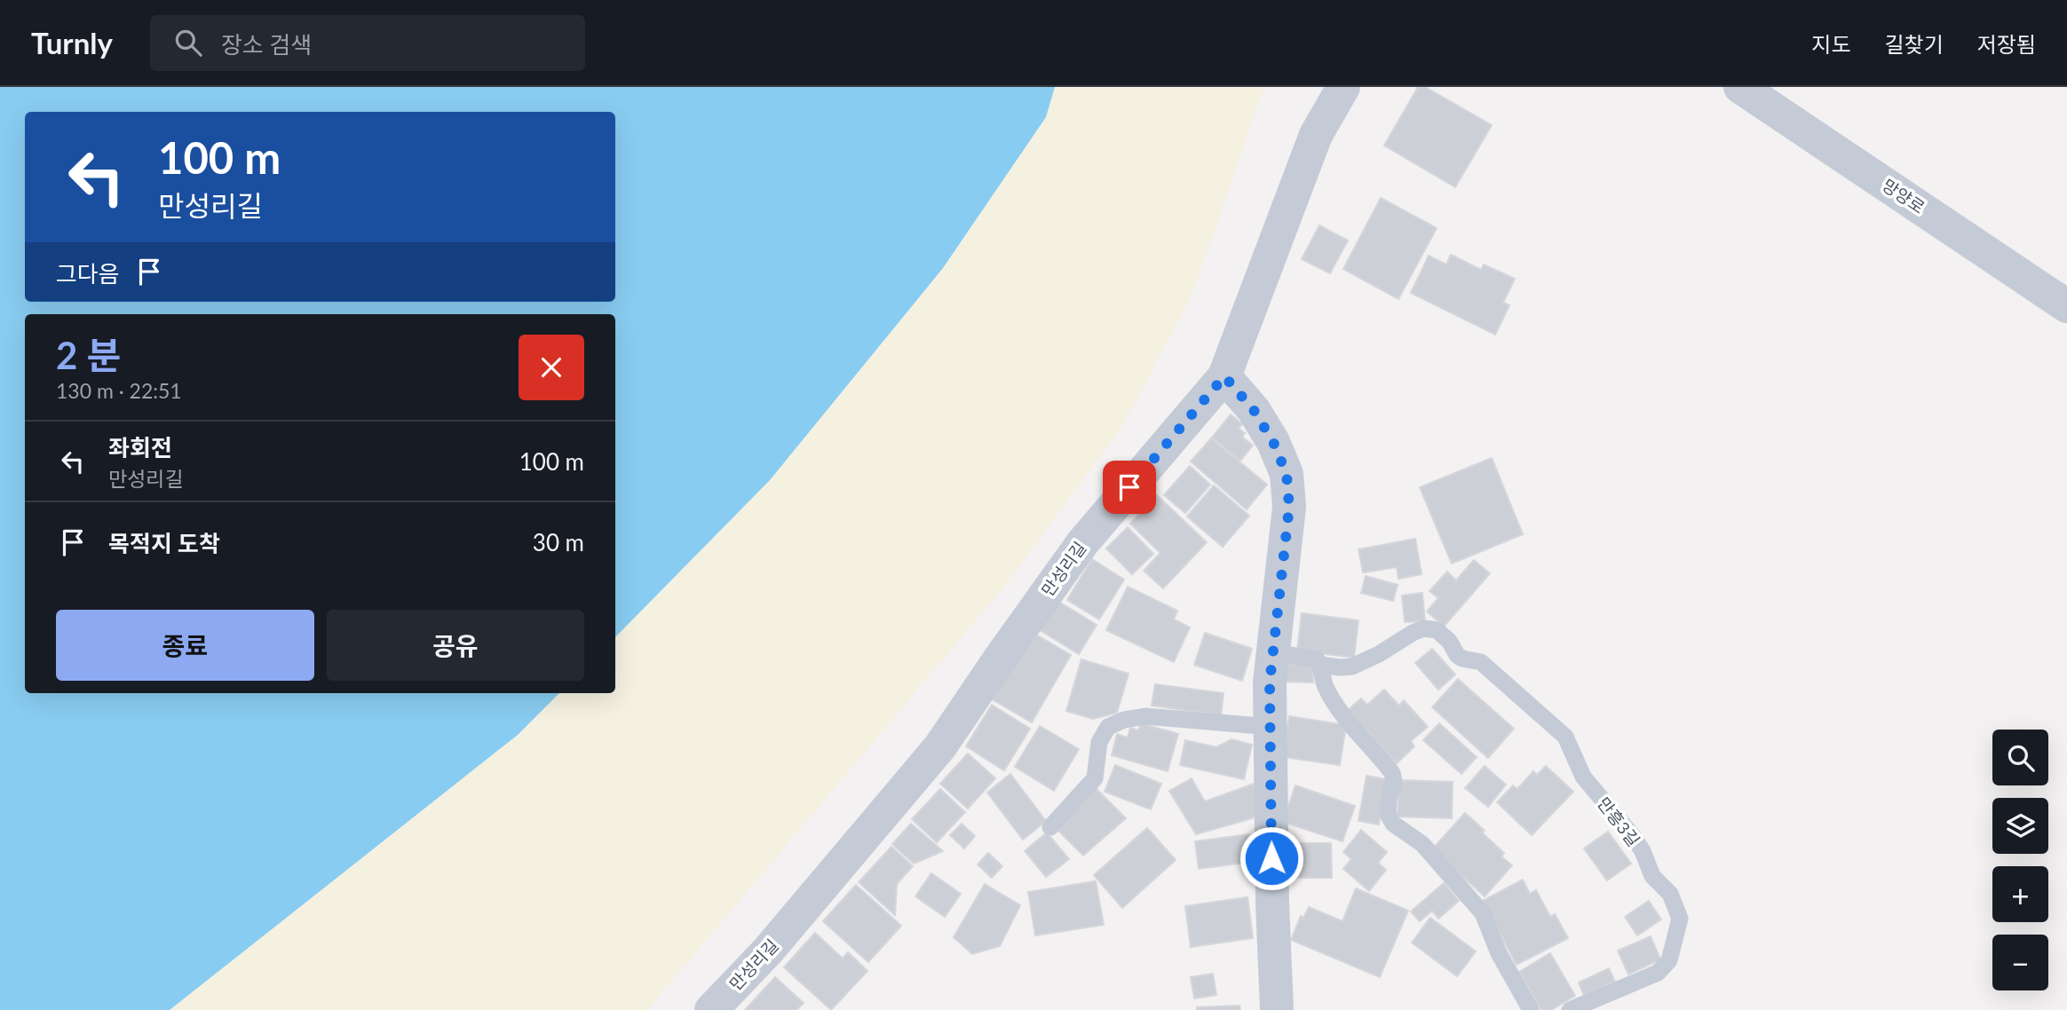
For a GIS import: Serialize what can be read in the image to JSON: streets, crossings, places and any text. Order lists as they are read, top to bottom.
{
  "streets": {
    "street": ["망양로", "만성리길"],
    "lane": ["만흥3길"]
  },
  "page": {
    "header": "Turnly",
    "search": "장소 검색",
    "nav": ["지도", "길찾기", "저장됨"],
    "turn": ["100 m", "만성리길"],
    "then": "그다음",
    "heading": ["2 분", "130 m · 22:51"],
    "list": [
      {
        "name": "좌회전",
        "note": "만성리길",
        "value": "100 m"
      },
      {
        "name": "목적지 도착",
        "value": "30 m"
      }
    ],
    "buttons": ["종료", "공유"],
    "map_buttons": ["+", "−"]
  }
}
